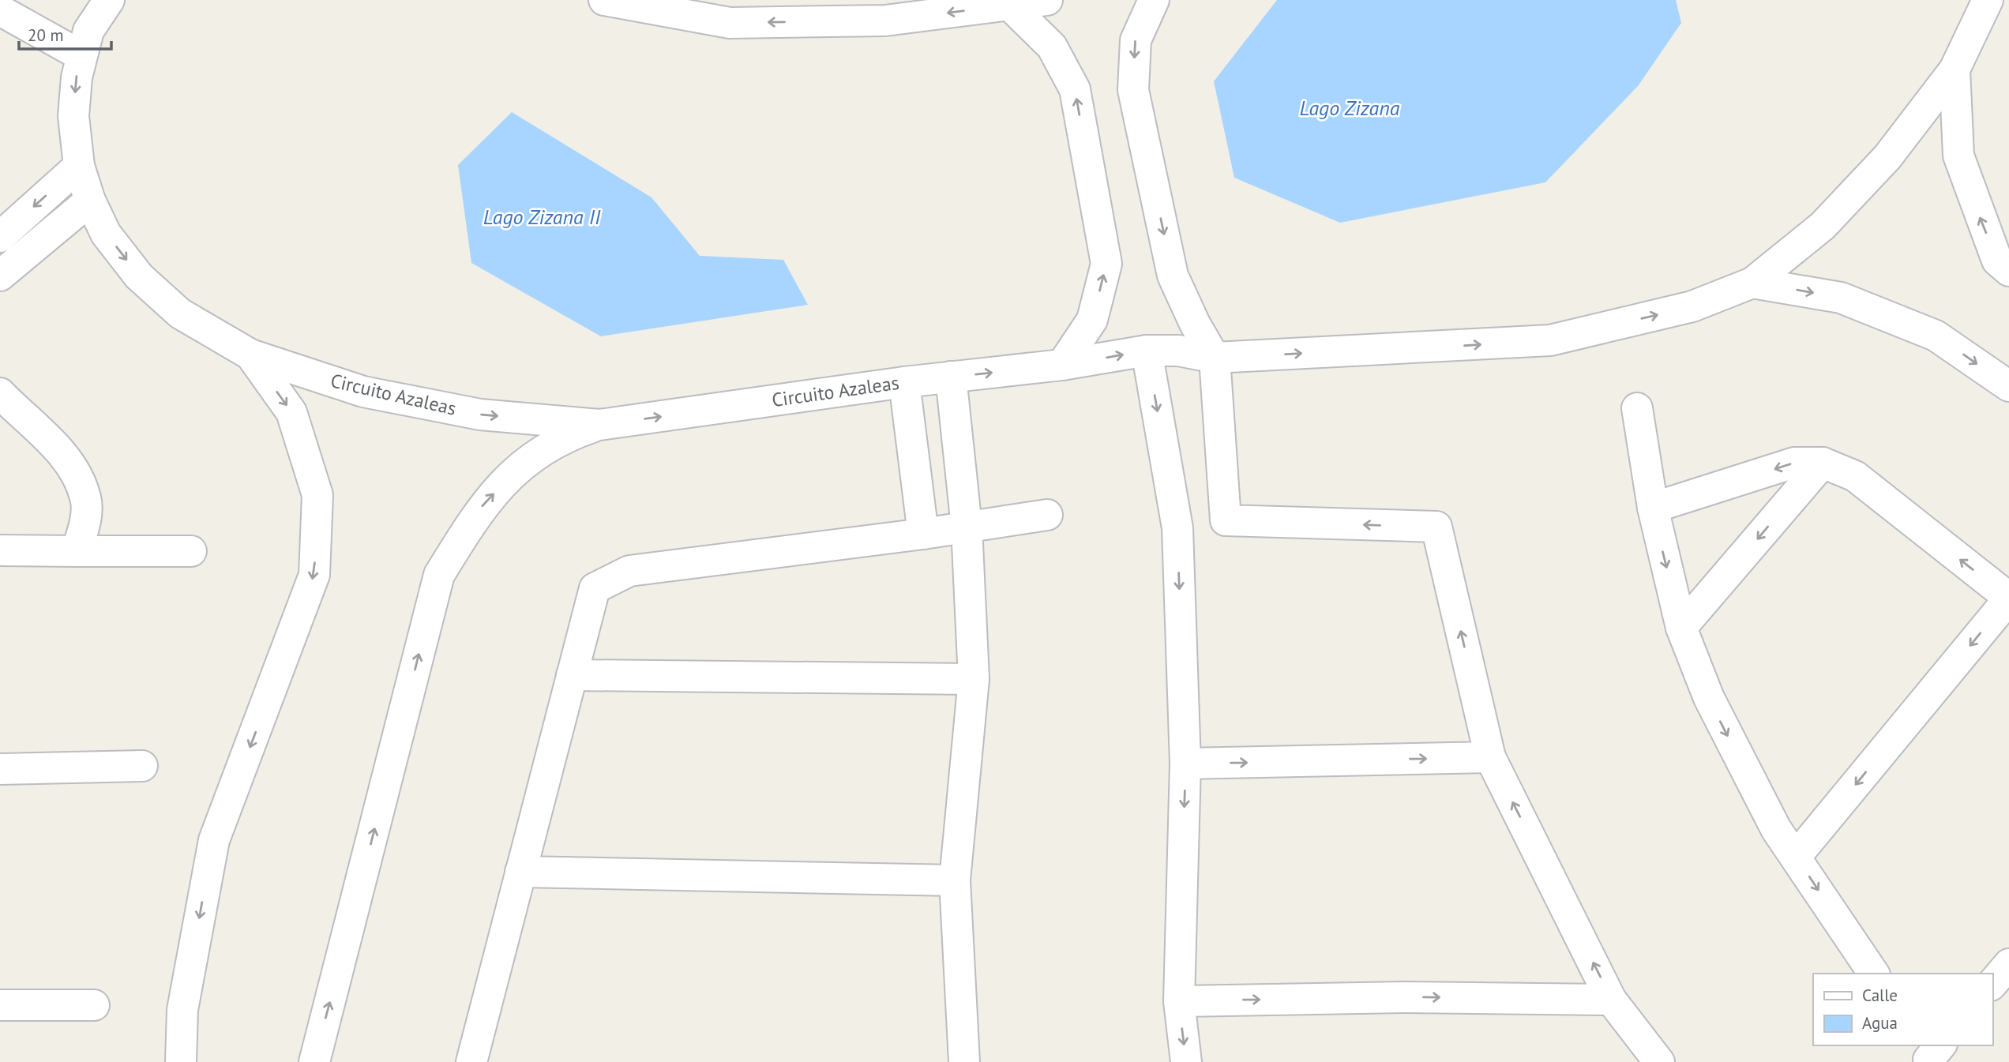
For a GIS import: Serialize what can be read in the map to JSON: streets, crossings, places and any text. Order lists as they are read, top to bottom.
{
  "streets": {
    "street": ["Circuito Azaleas"]
  },
  "one_way": ["Circuito Azaleas"],
  "water": ["Lago Zizana", "Lago Zizana II"],
  "legend": ["Calle", "Agua"],
  "scale_bar": "20 m"
}
